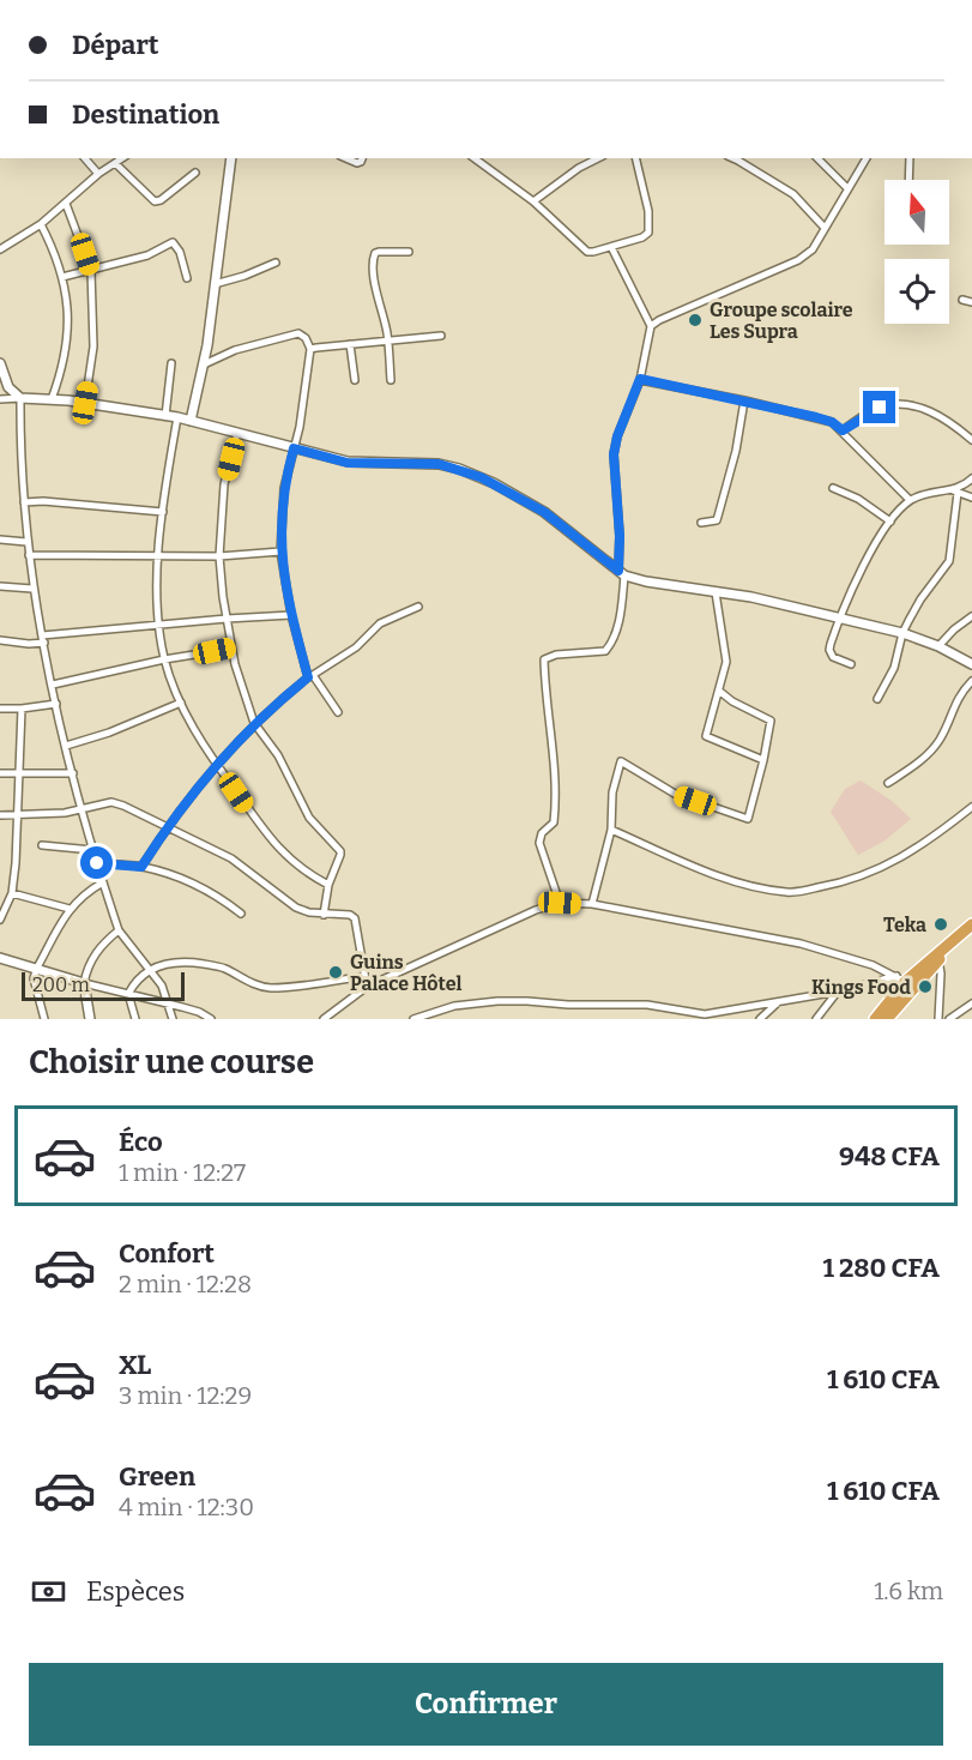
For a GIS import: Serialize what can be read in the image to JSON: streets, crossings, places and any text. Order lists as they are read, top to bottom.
{
  "places": [
    "Groupe scolaire Les Supra",
    "Teka",
    "Guins Palace Hôtel",
    "Kings Food"
  ],
  "scale_bar": "200 m",
  "north": "top",
  "page": {
    "banner": ["Départ", "Destination"],
    "scale": "200 m",
    "heading": "Choisir une course",
    "list": [
      {
        "name": "Éco",
        "note": "1 min · 12:27",
        "value": "948 CFA"
      },
      {
        "name": "Confort",
        "note": "2 min · 12:28",
        "value": "1 280 CFA"
      },
      {
        "name": "XL",
        "note": "3 min · 12:29",
        "value": "1 610 CFA"
      },
      {
        "name": "Green",
        "note": "4 min · 12:30",
        "value": "1 610 CFA"
      }
    ],
    "pay": ["Espèces", "1.6 km"],
    "buttons": "Confirmer"
  }
}
